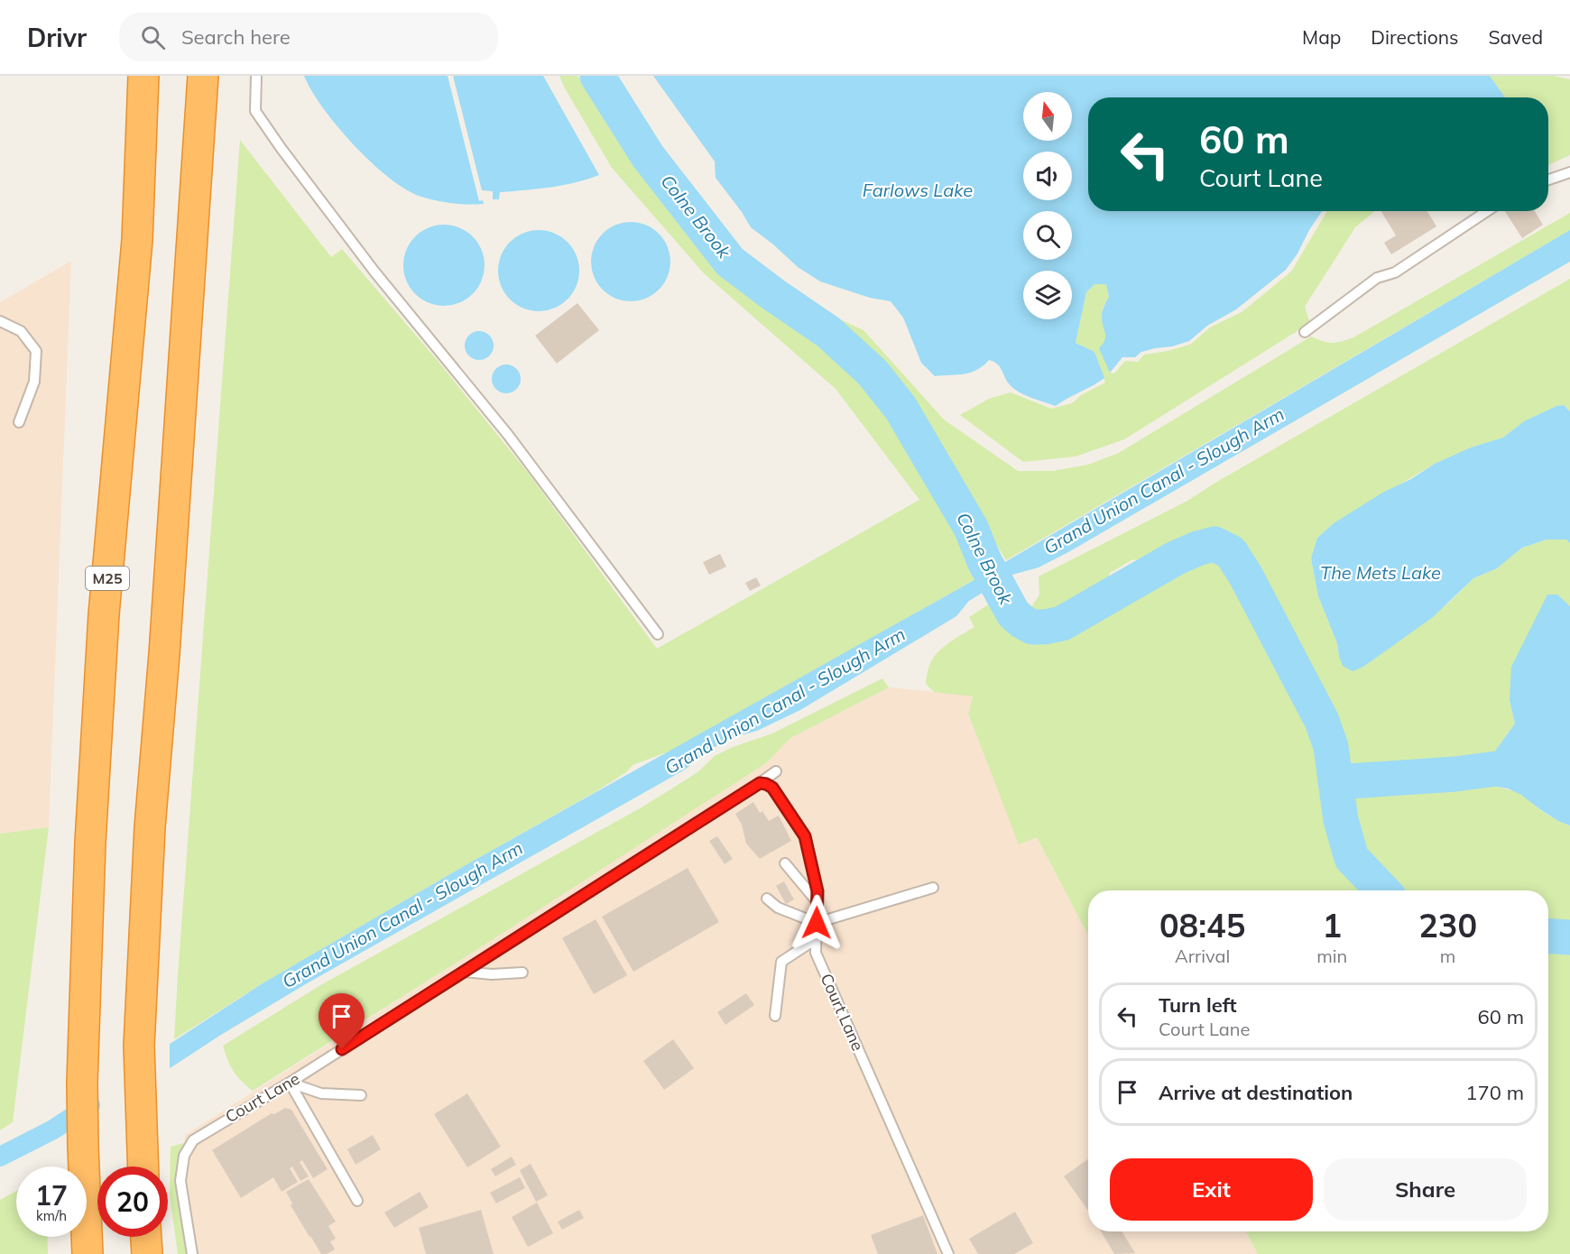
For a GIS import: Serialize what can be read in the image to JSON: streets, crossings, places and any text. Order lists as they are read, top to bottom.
{
  "streets": {
    "highway": ["M25"],
    "lane": ["Court Lane"]
  },
  "water": [
    "Farlows Lake",
    "Colne Brook",
    "Grand Union Canal - Slough Arm",
    "The Mets Lake"
  ],
  "north": "top",
  "page": {
    "header": "Drivr",
    "search": "Search here",
    "nav": ["Map", "Directions", "Saved"],
    "turn": ["60 m", "Court Lane"],
    "eta": [
      "08:45",
      "Arrival",
      "1",
      "min",
      "230",
      "m"
    ],
    "list": [
      {
        "name": "Turn left",
        "note": "Court Lane",
        "value": "60 m"
      },
      {
        "name": "Arrive at destination",
        "value": "170 m"
      }
    ],
    "buttons": ["Exit", "Share"],
    "speed": "17 km/h",
    "limit": "20"
  }
}
